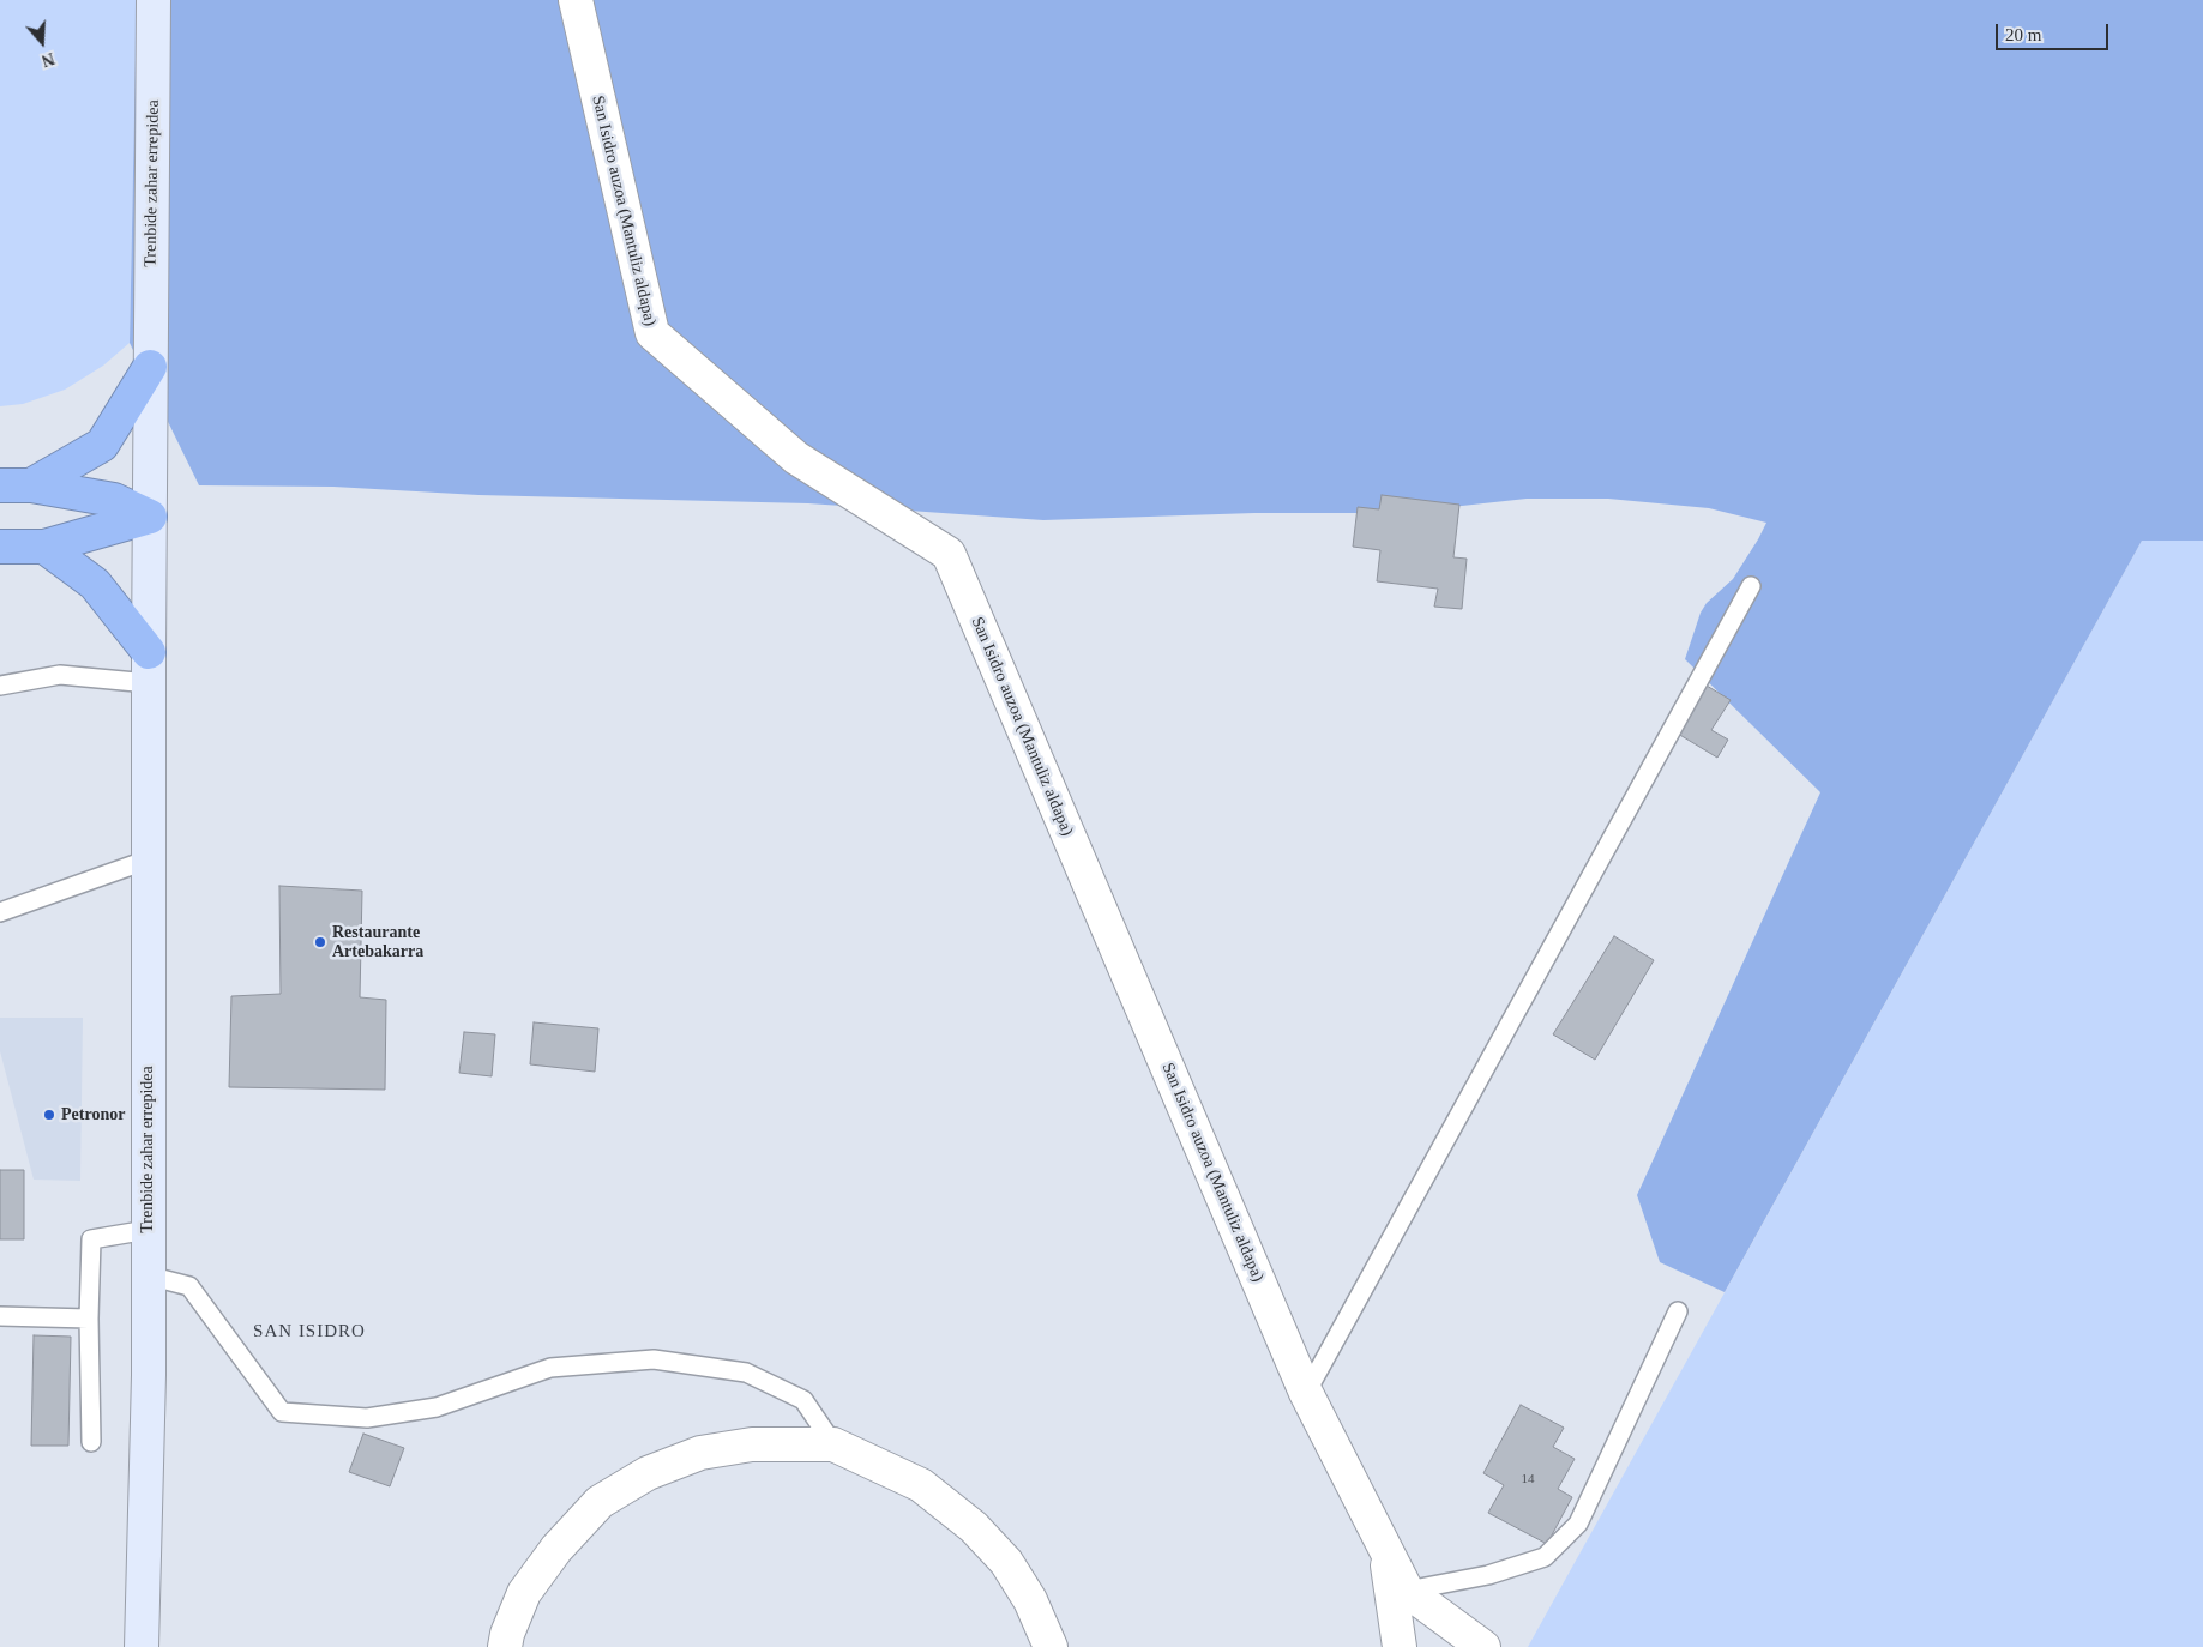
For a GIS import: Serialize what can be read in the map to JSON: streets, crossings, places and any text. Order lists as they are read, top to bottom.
{
  "streets": {
    "street": ["Trenbide zahar errepidea", "San Isidro auzoa (Mantuliz aldapa)"]
  },
  "districts": ["SAN ISIDRO"],
  "places": ["Restaurante Artebakarra", "Petronor"],
  "house_numbers": ["14"],
  "scale_bar": "20 m",
  "north": "bottom"
}
